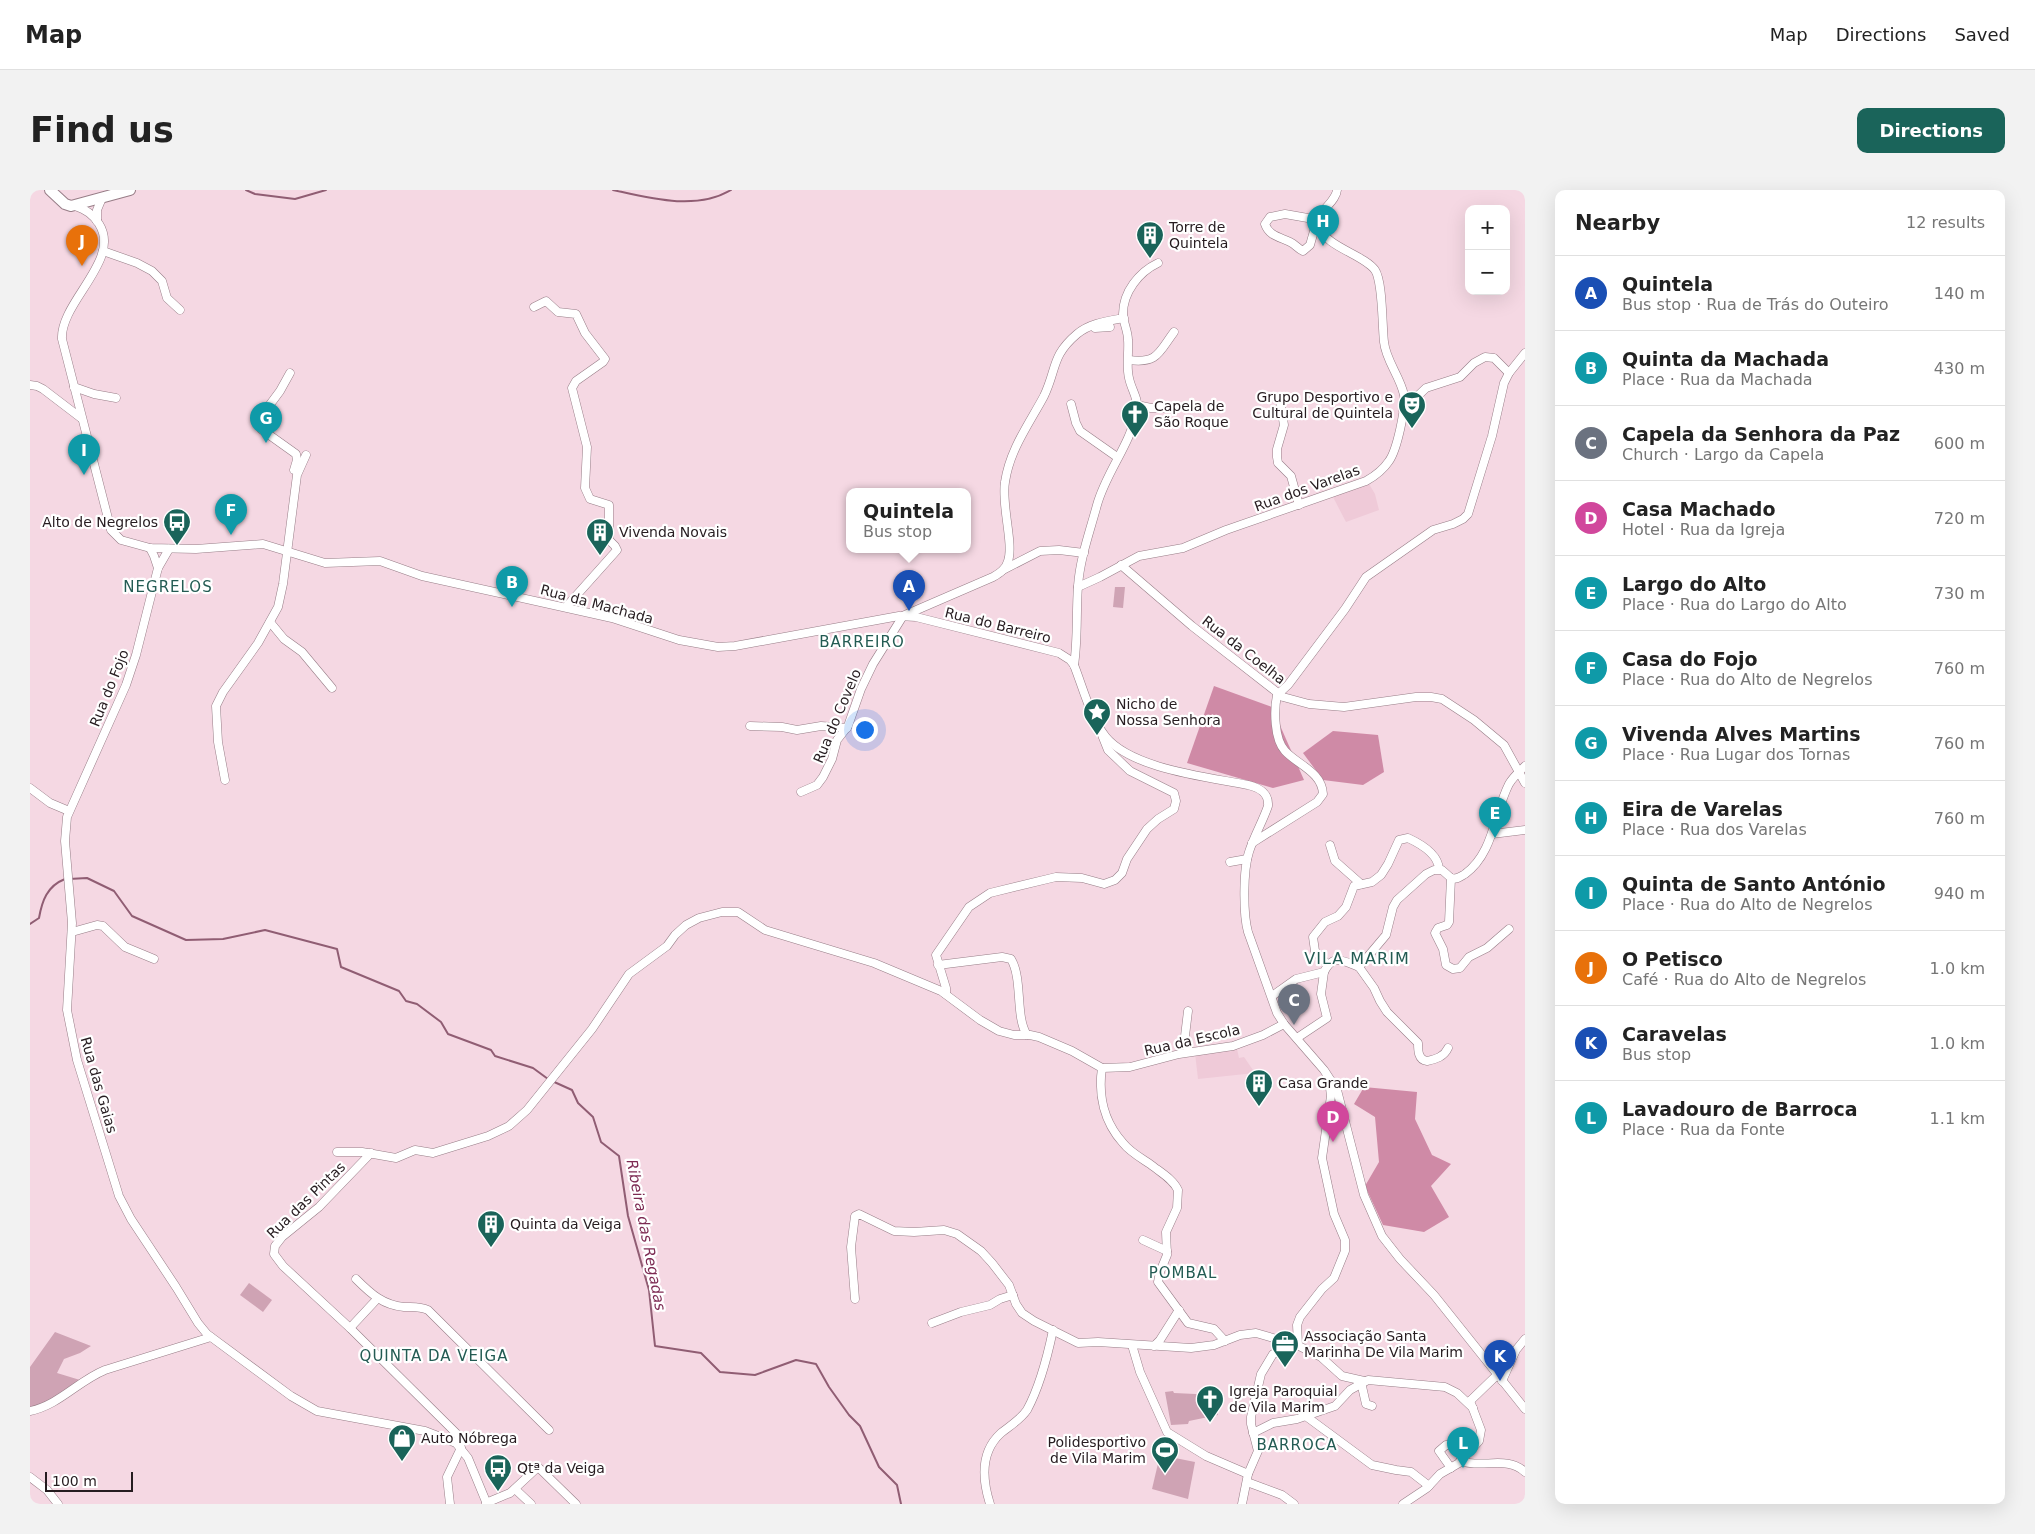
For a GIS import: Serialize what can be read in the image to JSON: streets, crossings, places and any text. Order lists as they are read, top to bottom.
{
  "streets": {
    "street": [
      "Rua dos Varelas",
      "Rua da Machada",
      "Rua do Barreiro",
      "Rua da Coelha",
      "Rua do Fojo",
      "Rua do Covelo",
      "Rua da Escola",
      "Rua das Gaias",
      "Rua das Pintas"
    ]
  },
  "crossings": [
    ["Rua dos Varelas", "Rua da Coelha"],
    ["Rua da Machada", "Rua do Barreiro"],
    ["Rua da Machada", "Rua do Fojo"],
    ["Rua do Barreiro", "Rua do Covelo"],
    ["Rua do Fojo", "Rua das Gaias"]
  ],
  "districts": [
    "NEGRELOS",
    "BARREIRO",
    "VILA MARIM",
    "POMBAL",
    "QUINTA DA VEIGA",
    "BARROCA"
  ],
  "water": ["Ribeira das Regadas"],
  "places": {
    "building": [
      "Torre de Quintela",
      "Vivenda Novais",
      "Casa Grande",
      "Quinta da Veiga"
    ],
    "theatre": ["Grupo Desportivo e Cultural de Quintela"],
    "church": ["Capela de São Roque", "Igreja Paroquial de Vila Marim"],
    "bus stop": ["Alto de Negrelos", "Qtª da Veiga"],
    "place": ["Nicho de Nossa Senhora"],
    "office": ["Associação Santa Marinha De Vila Marim"],
    "shop": ["Auto Nóbrega"],
    "sports": ["Polidesportivo de Vila Marim"]
  },
  "scale_bar": "100 m",
  "page": {
    "header": "Map",
    "nav": ["Map", "Directions", "Saved"],
    "buttons": "Directions",
    "title": "Find us",
    "heading": ["Nearby", "12 results"],
    "map_buttons": ["+", "−"],
    "pins": [
      "H",
      "J",
      "G",
      "I",
      "F",
      "B",
      "A",
      "E",
      "C",
      "D",
      "K",
      "L"
    ],
    "list": [
      {
        "mark": "A",
        "name": "Quintela",
        "note": "Bus stop · Rua de Trás do Outeiro",
        "value": "140 m"
      },
      {
        "mark": "B",
        "name": "Quinta da Machada",
        "note": "Place · Rua da Machada",
        "value": "430 m"
      },
      {
        "mark": "C",
        "name": "Capela da Senhora da Paz",
        "note": "Church · Largo da Capela",
        "value": "600 m"
      },
      {
        "mark": "D",
        "name": "Casa Machado",
        "note": "Hotel · Rua da Igreja",
        "value": "720 m"
      },
      {
        "mark": "E",
        "name": "Largo do Alto",
        "note": "Place · Rua do Largo do Alto",
        "value": "730 m"
      },
      {
        "mark": "F",
        "name": "Casa do Fojo",
        "note": "Place · Rua do Alto de Negrelos",
        "value": "760 m"
      },
      {
        "mark": "G",
        "name": "Vivenda Alves Martins",
        "note": "Place · Rua Lugar dos Tornas",
        "value": "760 m"
      },
      {
        "mark": "H",
        "name": "Eira de Varelas",
        "note": "Place · Rua dos Varelas",
        "value": "760 m"
      },
      {
        "mark": "I",
        "name": "Quinta de Santo António",
        "note": "Place · Rua do Alto de Negrelos",
        "value": "940 m"
      },
      {
        "mark": "J",
        "name": "O Petisco",
        "note": "Café · Rua do Alto de Negrelos",
        "value": "1.0 km"
      },
      {
        "mark": "K",
        "name": "Caravelas",
        "note": "Bus stop",
        "value": "1.0 km"
      },
      {
        "mark": "L",
        "name": "Lavadouro de Barroca",
        "note": "Place · Rua da Fonte",
        "value": "1.1 km"
      }
    ],
    "popup": ["Quintela", "Bus stop"],
    "scale": "100 m"
  }
}
